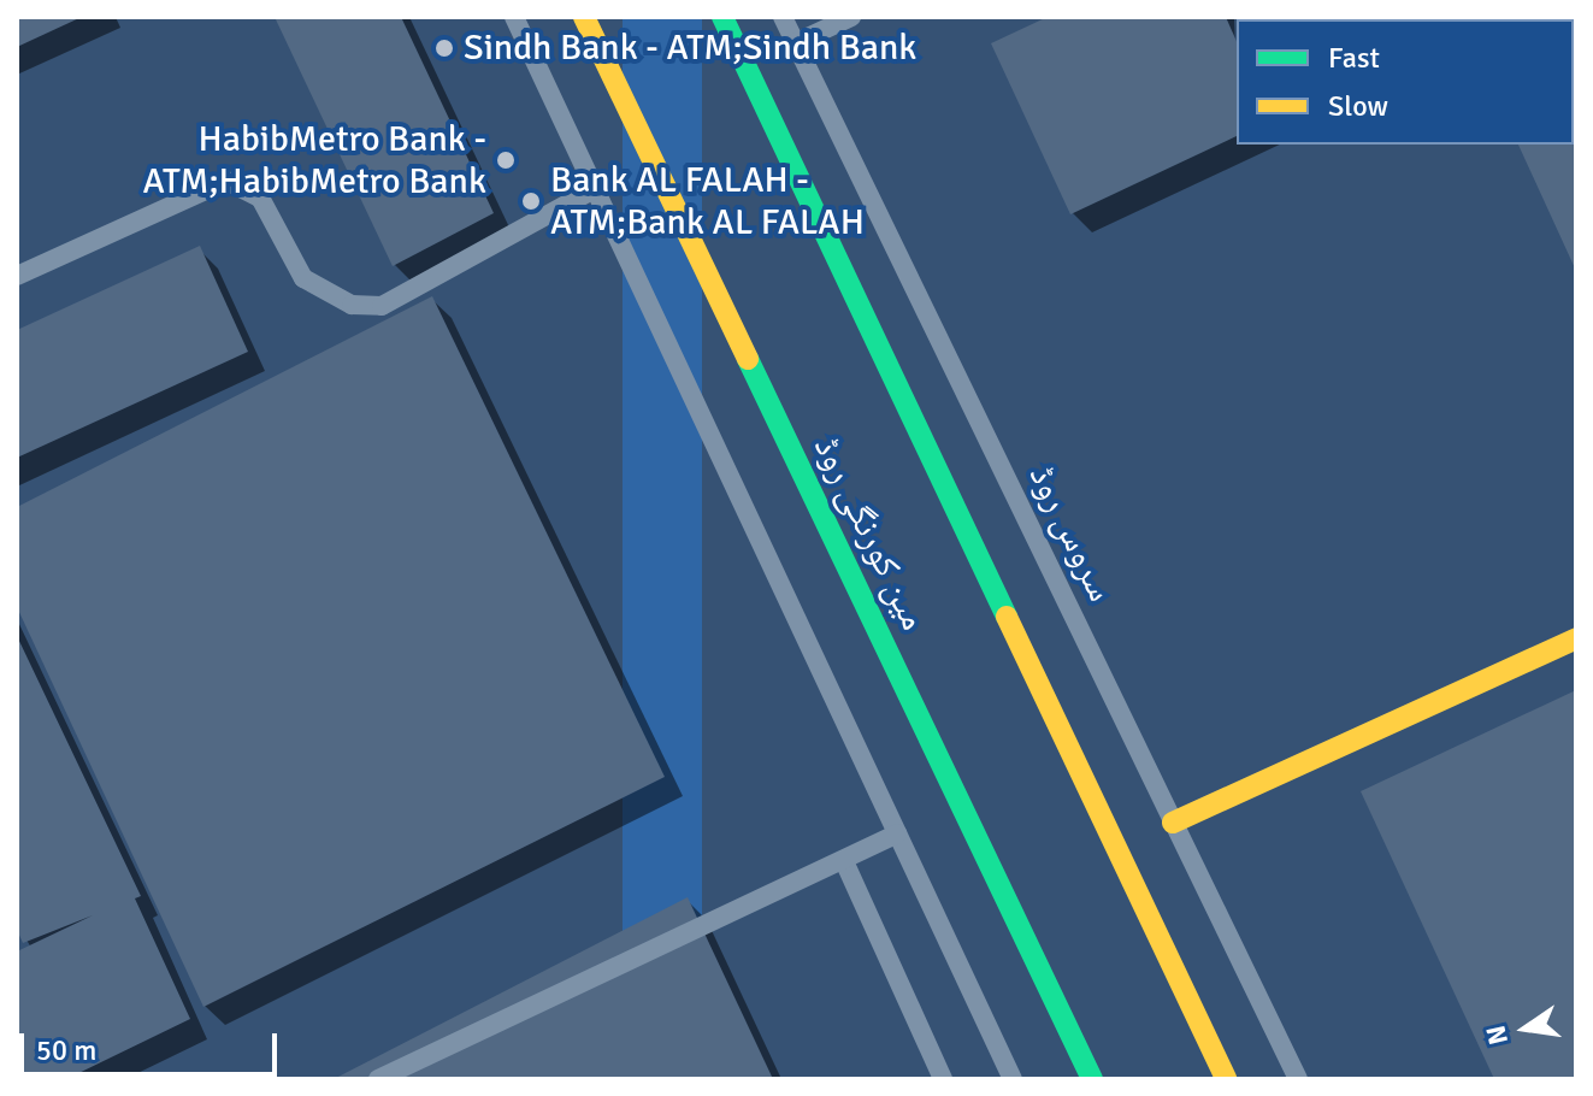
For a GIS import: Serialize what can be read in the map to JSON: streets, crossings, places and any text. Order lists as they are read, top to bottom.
{
  "streets": {
    "main road": ["مین کورنگی روڈ"],
    "lane": ["سروس روڈ"]
  },
  "places": ["Sindh Bank - ATM;Sindh Bank", "HabibMetro Bank - ATM;HabibMetro Bank", "Bank AL FALAH - ATM;Bank AL FALAH"],
  "legend": ["Fast", "Slow"],
  "scale_bar": "50 m",
  "north": "left"
}
